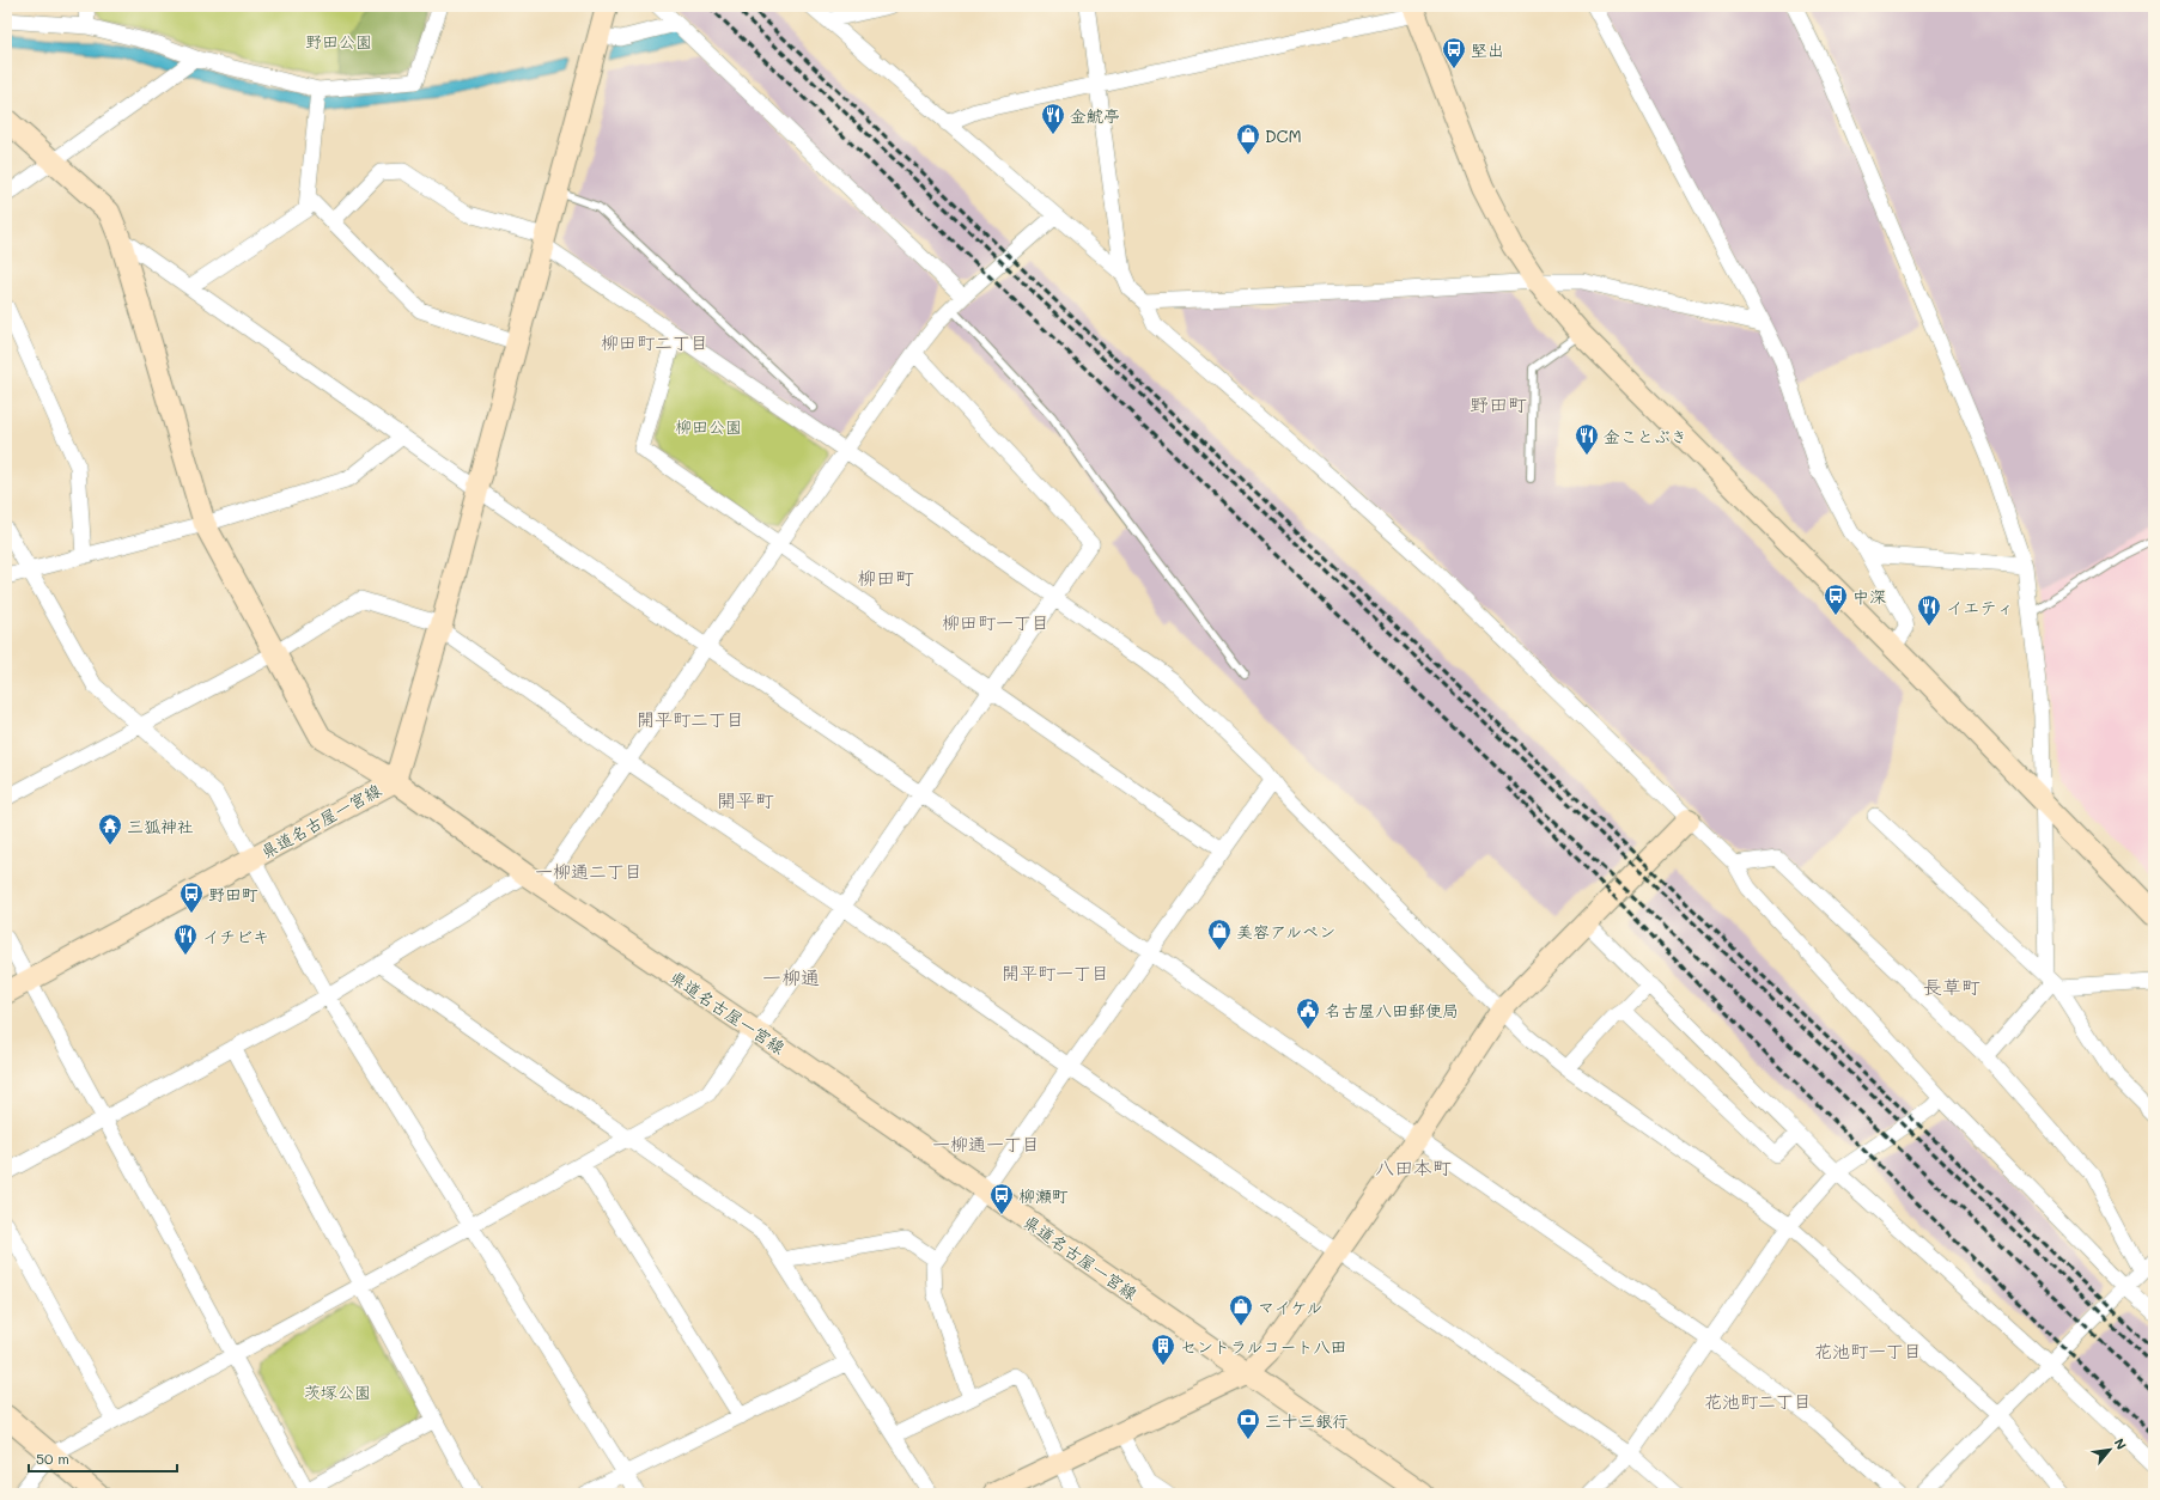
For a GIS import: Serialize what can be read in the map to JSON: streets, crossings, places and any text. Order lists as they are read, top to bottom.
{
  "streets": {
    "street": ["県道名古屋一宮線"]
  },
  "districts": [
    "柳田町二丁目",
    "野田町",
    "柳田町",
    "柳田町一丁目",
    "開平町二丁目",
    "開平町",
    "一柳通二丁目",
    "開平町一丁目",
    "一柳通",
    "長草町",
    "一柳通一丁目",
    "八田本町",
    "花池町一丁目",
    "花池町二丁目"
  ],
  "parks": ["野田公園", "柳田公園", "茨塚公園"],
  "places": {
    "bus stop": [
      "堅出",
      "中深",
      "野田町",
      "柳瀬町"
    ],
    "restaurant": [
      "金鯱亭",
      "金ことぶき",
      "イエティ",
      "イチビキ"
    ],
    "shop": ["DCM", "美容アルペン", "マイケル"],
    "temple": ["三狐神社"],
    "public building": ["名古屋八田郵便局"],
    "building": ["セントラルコート八田"],
    "bank": ["三十三銀行"]
  },
  "scale_bar": "50 m",
  "north": "top right"
}
